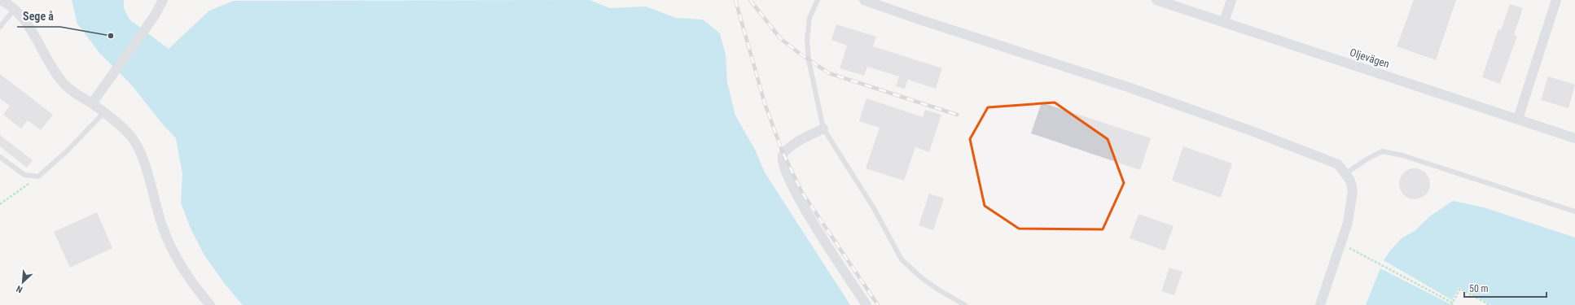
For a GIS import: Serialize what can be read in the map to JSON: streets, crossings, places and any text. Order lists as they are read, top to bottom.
{
  "streets": {
    "street": ["Oljevägen"]
  },
  "places": ["Sege å"],
  "scale_bar": "50 m",
  "north": "bottom left"
}
